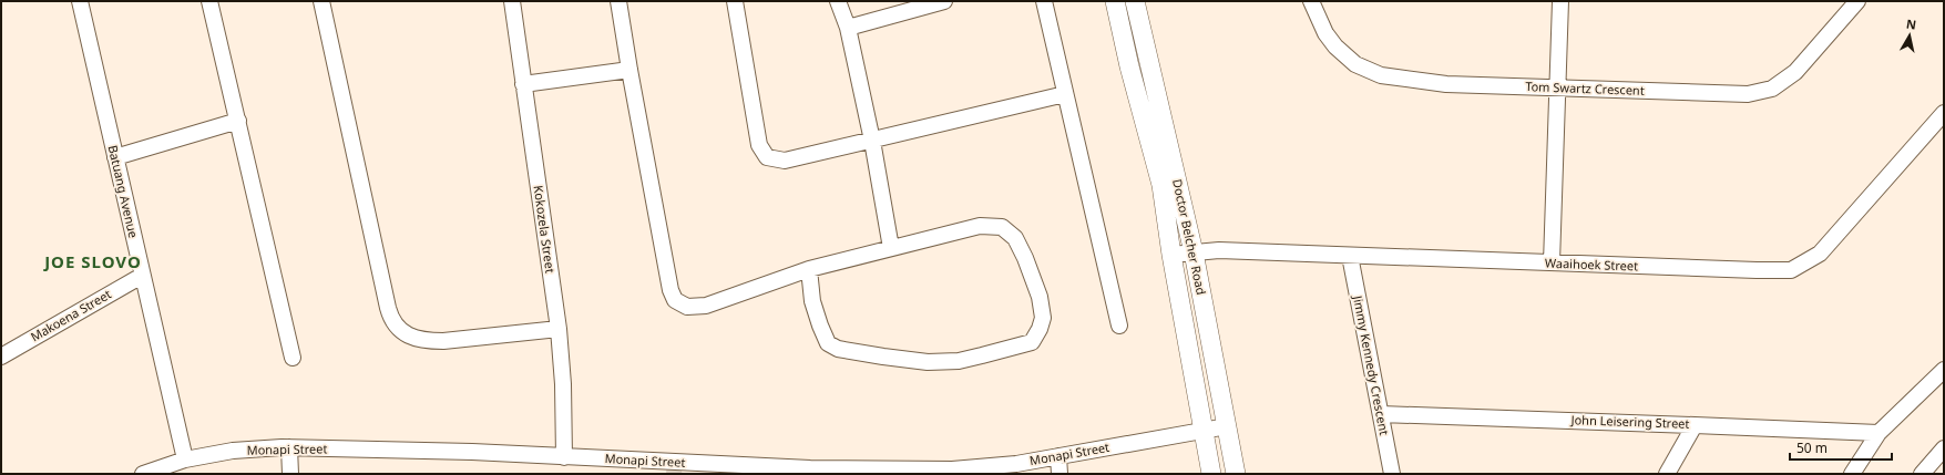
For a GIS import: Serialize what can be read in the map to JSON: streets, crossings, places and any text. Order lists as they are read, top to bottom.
{
  "streets": {
    "main road": ["Doctor Belcher Road"],
    "street": [
      "Tom Swartz Crescent",
      "Batuang Avenue",
      "Kokozela Street",
      "Waaihoek Street",
      "Makoena Street",
      "Jimmy Kennedy Crescent",
      "John Leisering Street",
      "Monapi Street"
    ]
  },
  "crossings": [
    ["Batuang Avenue", "Makoena Street"],
    ["Batuang Avenue", "Monapi Street"],
    ["Kokozela Street", "Monapi Street"],
    ["Doctor Belcher Road", "Waaihoek Street"],
    ["Doctor Belcher Road", "Monapi Street"],
    ["Waaihoek Street", "Jimmy Kennedy Crescent"],
    ["Jimmy Kennedy Crescent", "John Leisering Street"]
  ],
  "districts": ["JOE SLOVO"],
  "scale_bar": "50 m",
  "north": "top"
}
